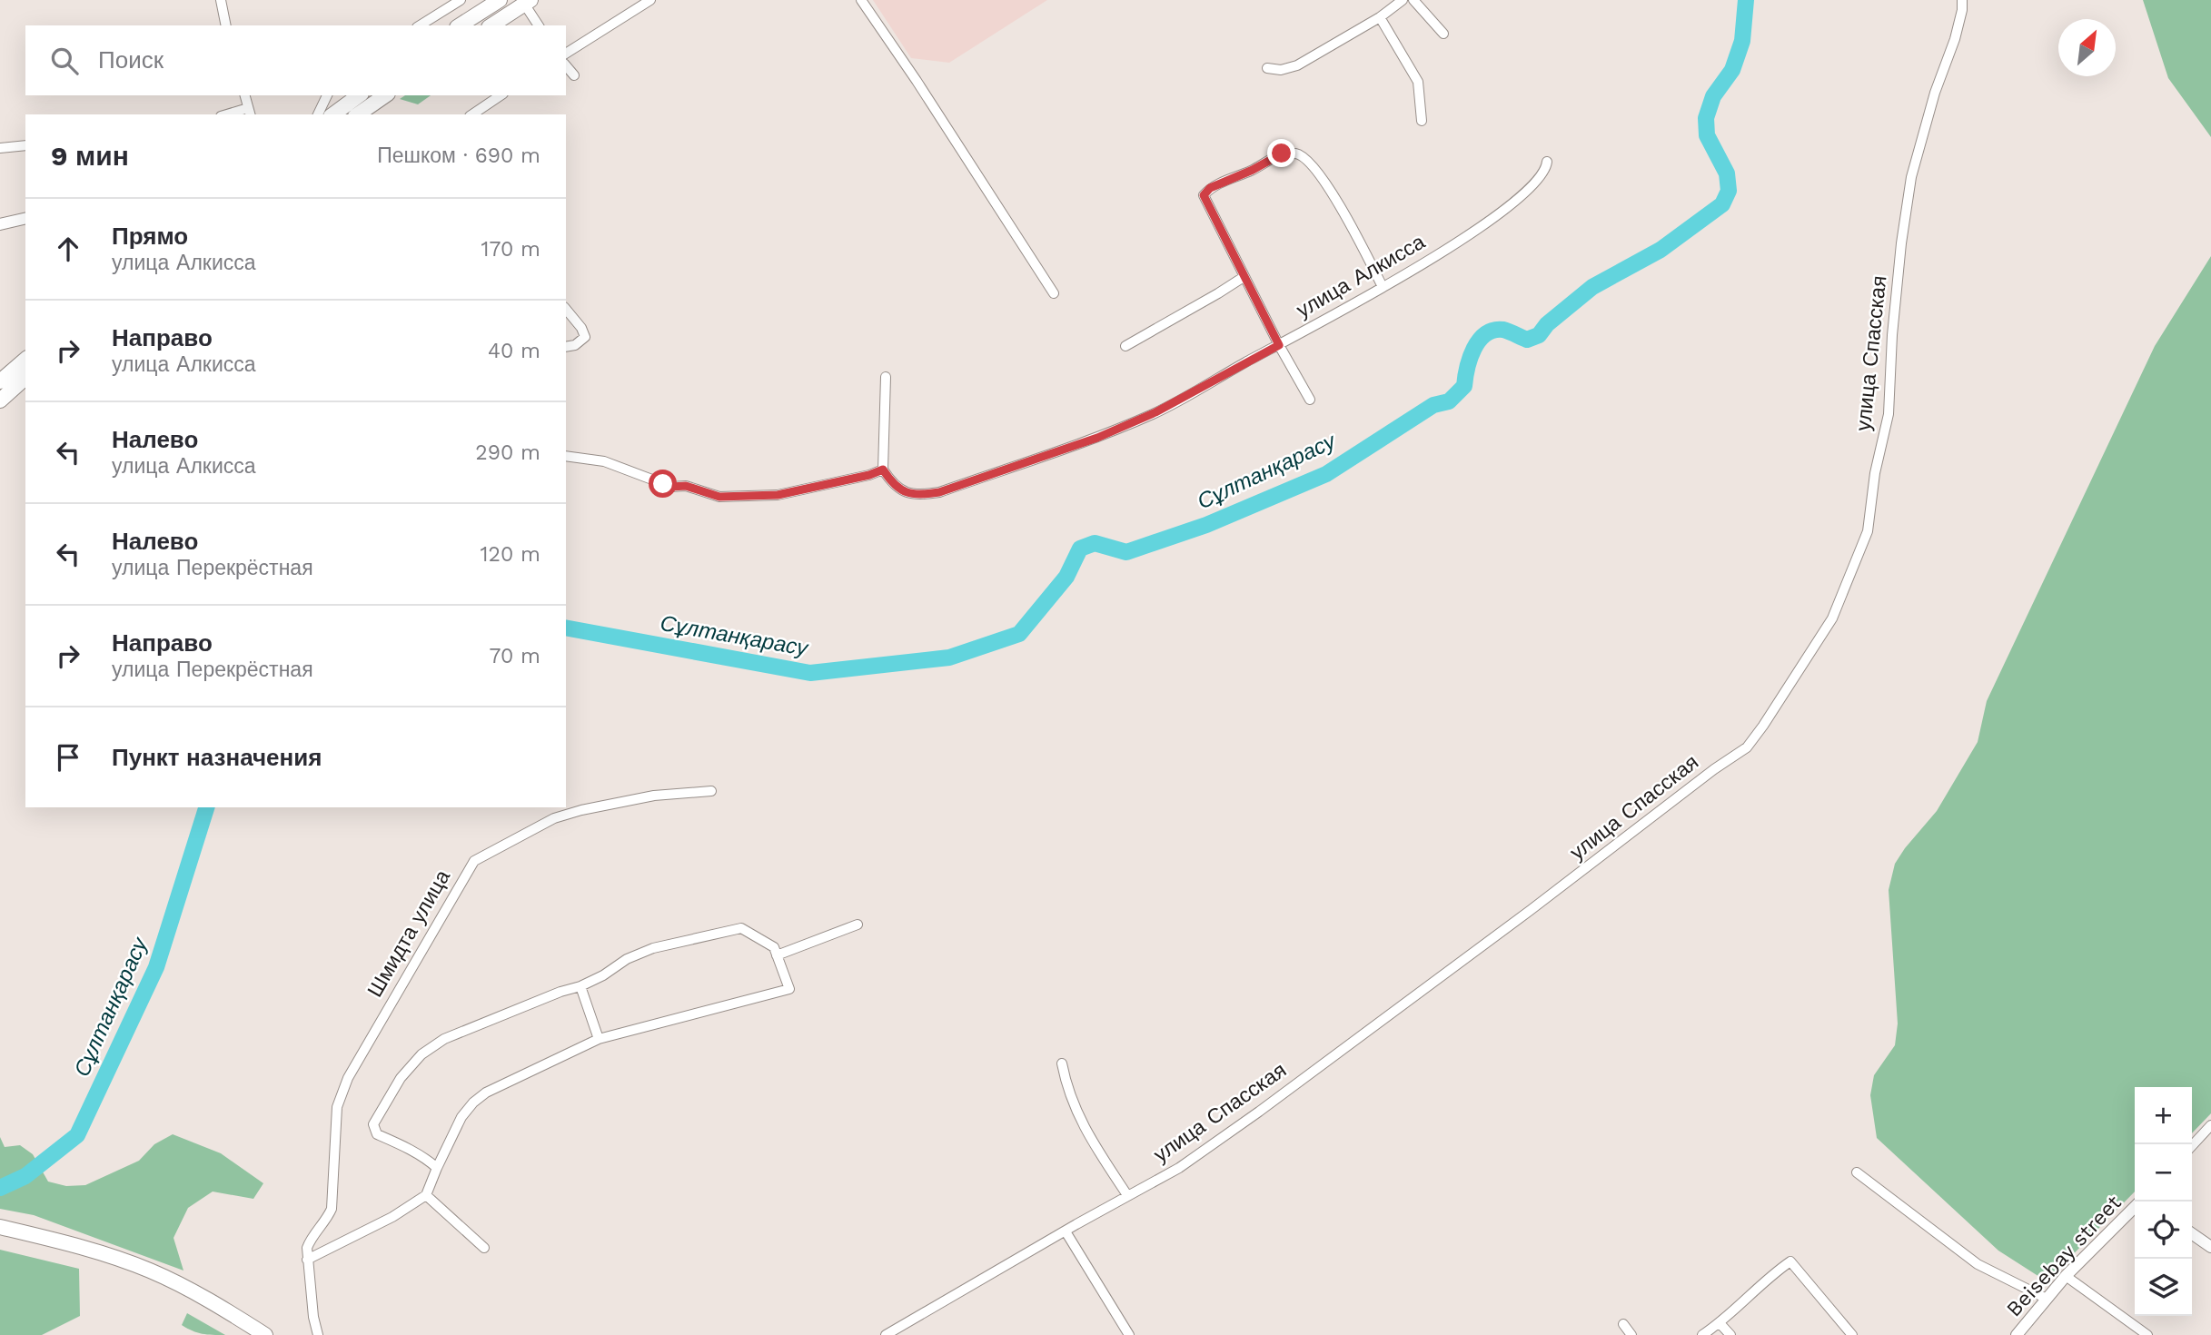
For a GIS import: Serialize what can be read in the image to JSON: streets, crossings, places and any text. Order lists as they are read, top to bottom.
{
  "streets": {
    "street": [
      "улица Алкисса",
      "улица Спасская",
      "Шмидта улица",
      "Beisebay street"
    ]
  },
  "water": ["Сұлтанқарасу"],
  "north": "top right",
  "page": {
    "search": "Поиск",
    "heading": ["9 мин", "Пешком · 690 m"],
    "list": [
      ["Прямо", "улица Алкисса", "170 m"],
      ["Направо", "улица Алкисса", "40 m"],
      ["Налево", "улица Алкисса", "290 m"],
      ["Налево", "улица Перекрёстная", "120 m"],
      ["Направо", "улица Перекрёстная", "70 m"],
      "Пункт назначения"
    ],
    "map_buttons": ["+", "−"]
  }
}
